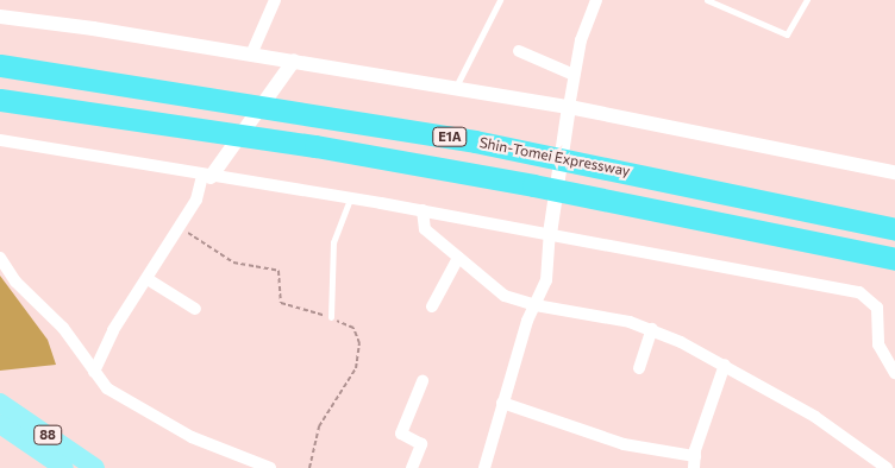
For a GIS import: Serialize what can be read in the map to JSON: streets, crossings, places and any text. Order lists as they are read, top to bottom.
{
  "streets": {
    "highway": ["E1A", "Shin-Tomei Expressway"],
    "main road": ["88"]
  }
}
